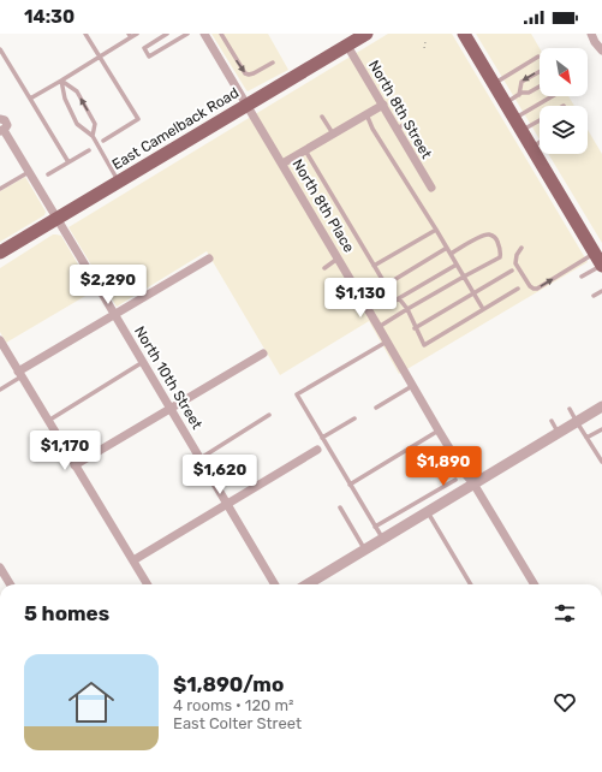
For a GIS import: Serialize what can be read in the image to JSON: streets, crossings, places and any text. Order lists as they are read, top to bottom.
{
  "streets": {
    "main road": ["East Camelback Road"],
    "street": ["North 8th Street", "North 8th Place", "North 10th Street"]
  },
  "crossings": [
    ["North 8th Street", "East Camelback Road"],
    ["East Camelback Road", "North 8th Place"],
    ["East Camelback Road", "North 10th Street"]
  ],
  "north": "bottom right",
  "page": {
    "status": "14:30",
    "price": [
      "$2,290",
      "$1,130",
      "$1,170",
      "$1,890",
      "$1,620"
    ],
    "heading": "5 homes",
    "list": [
      {
        "name": "$1,890/mo",
        "note": "4 rooms · 120 m² · East Colter Street"
      }
    ]
  }
}
